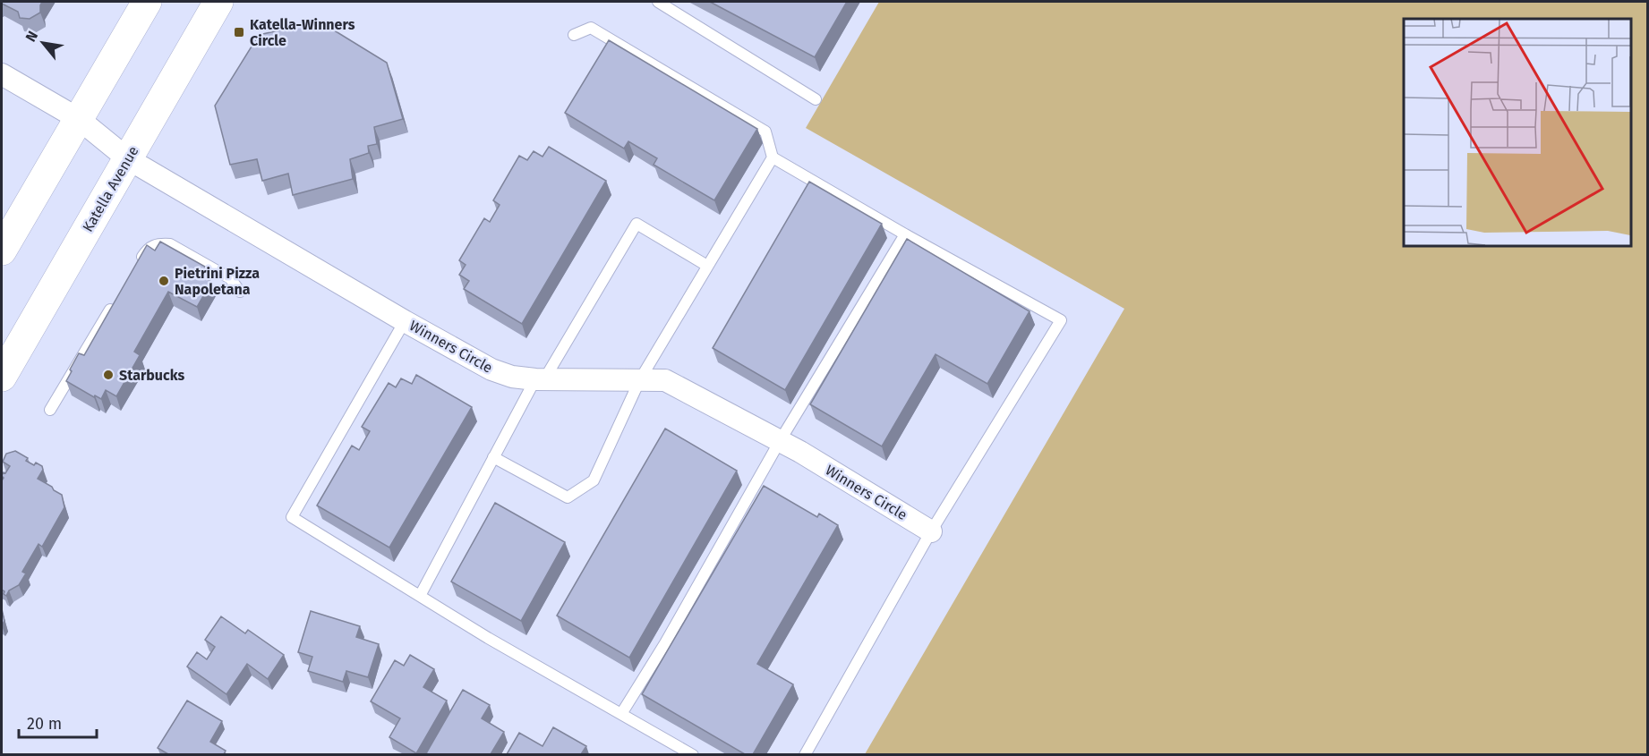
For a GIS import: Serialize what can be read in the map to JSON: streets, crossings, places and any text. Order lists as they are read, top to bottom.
{
  "streets": {
    "main road": ["Katella Avenue"],
    "street": ["Winners Circle"]
  },
  "crossings": [
    ["Katella Avenue", "Winners Circle"]
  ],
  "places": {
    "transit": ["Katella-Winners Circle"],
    "other": ["Pietrini Pizza Napoletana", "Starbucks"]
  },
  "scale_bar": "20 m",
  "north": "top left"
}
